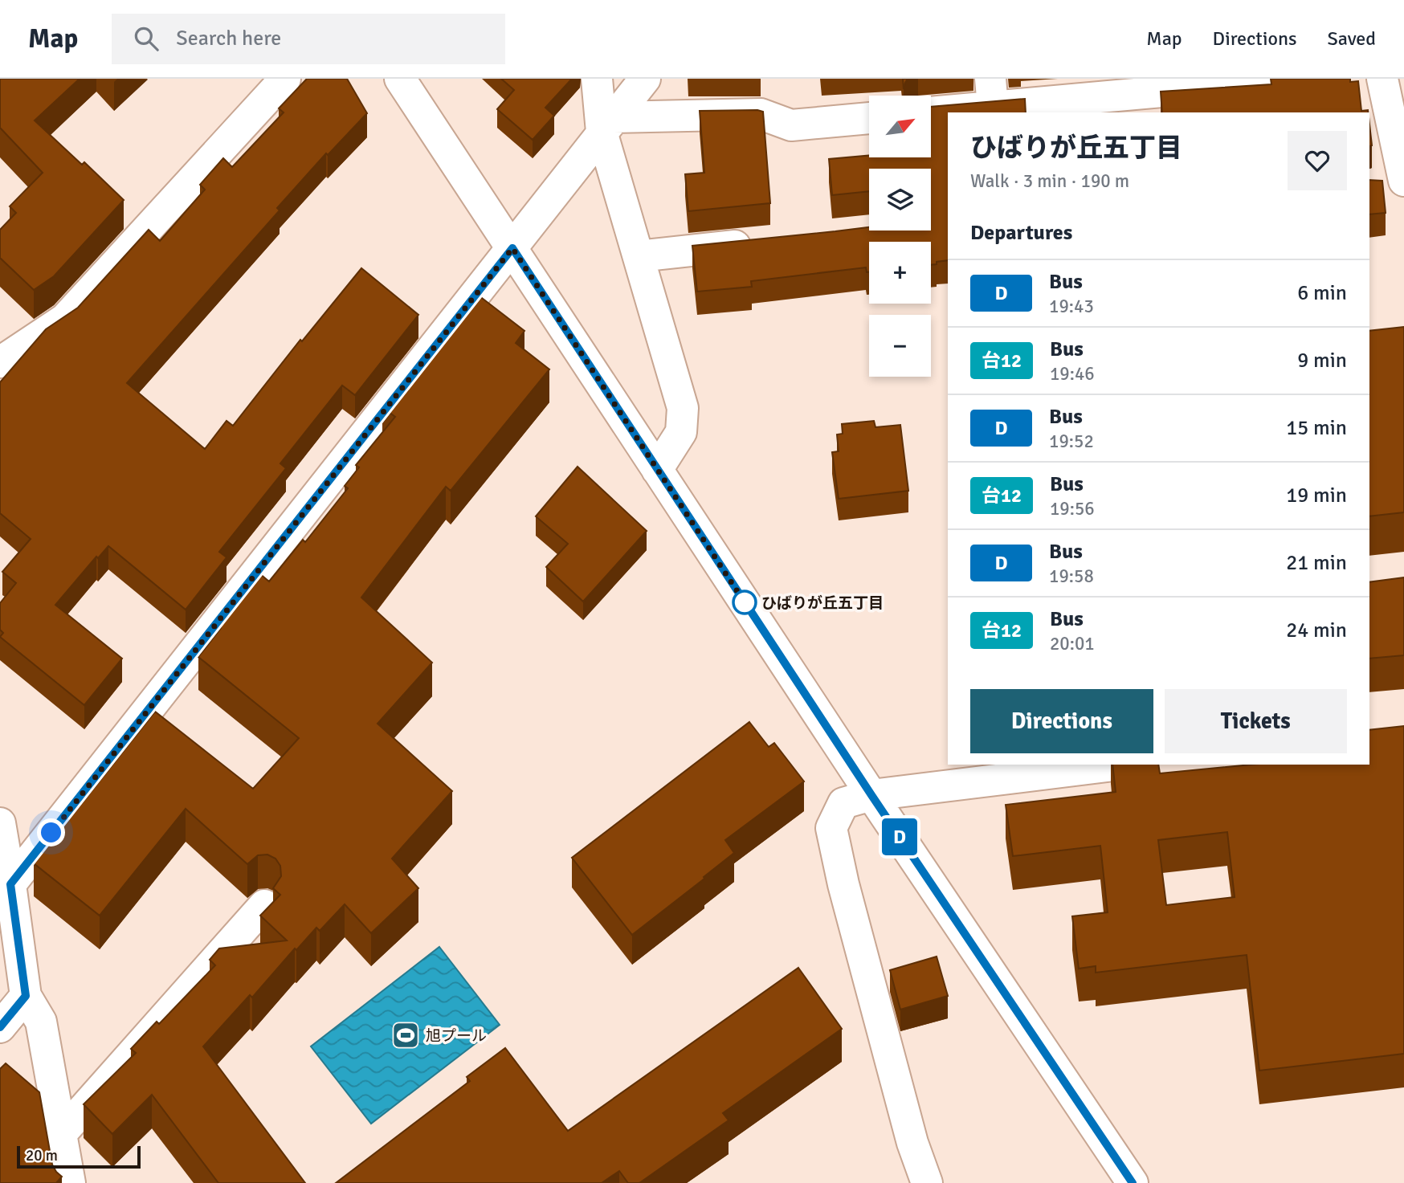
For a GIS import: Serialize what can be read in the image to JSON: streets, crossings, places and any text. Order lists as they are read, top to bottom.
{
  "places": {
    "other": ["ひばりが丘五丁目"],
    "sports": ["旭プール"]
  },
  "lines": ["bus line D"],
  "scale_bar": "20 m",
  "north": "top right",
  "page": {
    "header": "Map",
    "search": "Search here",
    "nav": ["Map", "Directions", "Saved"],
    "on_map": "D",
    "map_buttons": ["+", "−"],
    "heading": [
      ["ひばりが丘五丁目", "Walk · 3 min · 190 m"],
      "Departures"
    ],
    "list": [
      {
        "mark": "D",
        "name": "Bus",
        "note": "19:43",
        "value": "6 min"
      },
      {
        "mark": "台12",
        "name": "Bus",
        "note": "19:46",
        "value": "9 min"
      },
      {
        "mark": "D",
        "name": "Bus",
        "note": "19:52",
        "value": "15 min"
      },
      {
        "mark": "台12",
        "name": "Bus",
        "note": "19:56",
        "value": "19 min"
      },
      {
        "mark": "D",
        "name": "Bus",
        "note": "19:58",
        "value": "21 min"
      },
      {
        "mark": "台12",
        "name": "Bus",
        "note": "20:01",
        "value": "24 min"
      }
    ],
    "buttons": ["Directions", "Tickets"],
    "scale": "20 m"
  }
}
